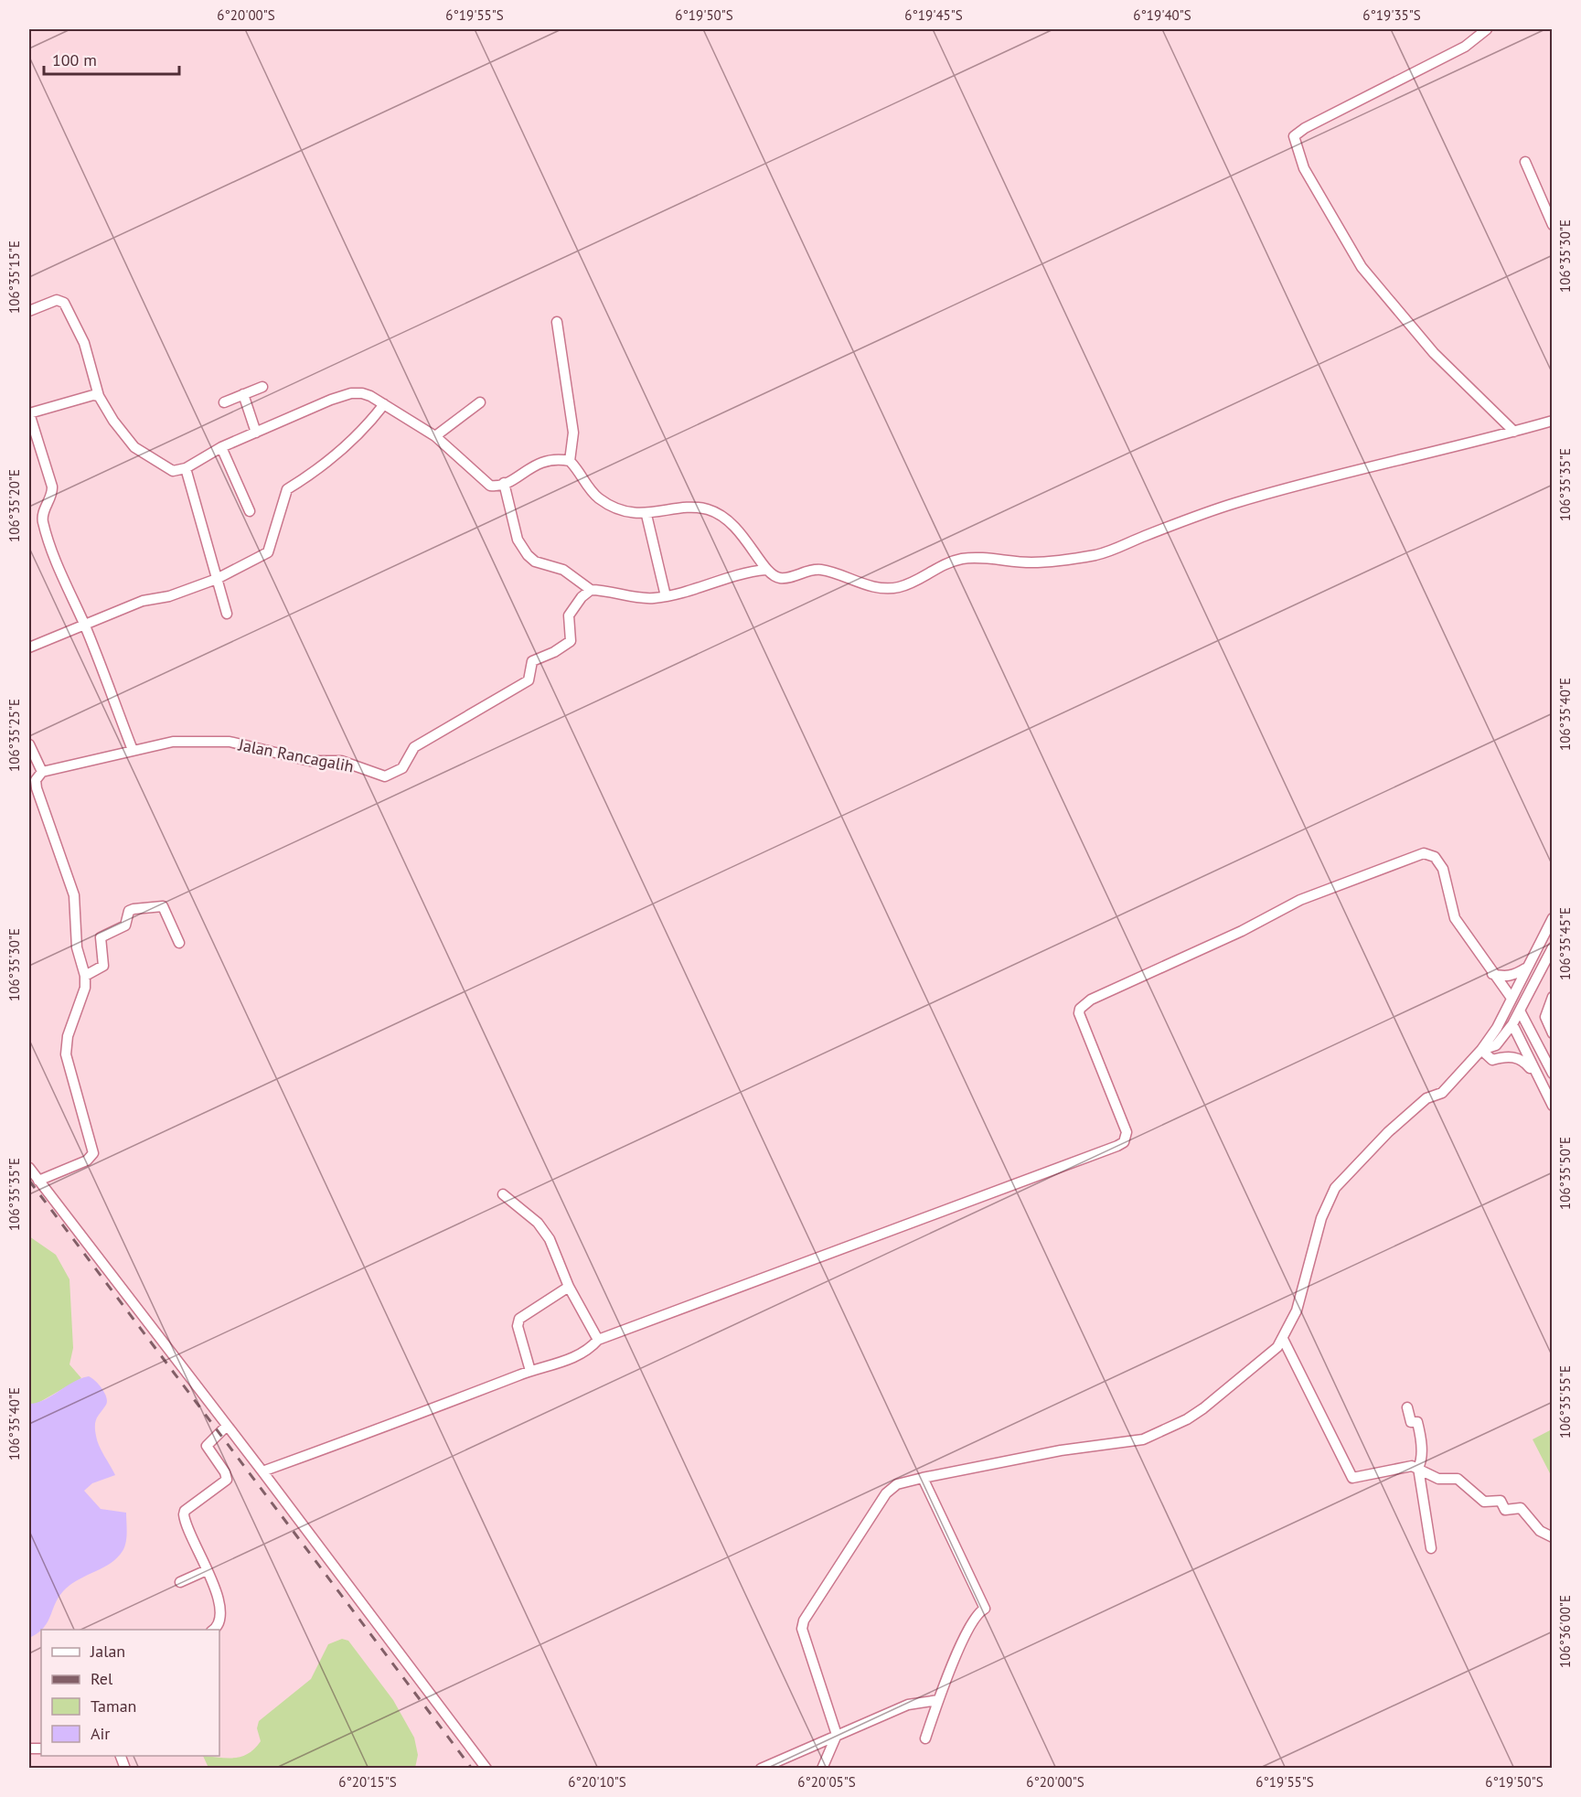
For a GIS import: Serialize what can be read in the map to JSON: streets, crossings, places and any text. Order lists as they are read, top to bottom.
{
  "streets": {
    "street": ["Jalan Rancagalih"]
  },
  "legend": [
    "Jalan",
    "Rel",
    "Taman",
    "Air"
  ],
  "scale_bar": "100 m",
  "coordinates": [
    "6°20'00\"S",
    "6°19'55\"S",
    "6°19'50\"S",
    "6°19'45\"S",
    "6°19'40\"S",
    "6°19'35\"S",
    "106°35'30\"E",
    "106°35'15\"E",
    "106°35'35\"E",
    "106°35'20\"E",
    "106°35'40\"E",
    "106°35'25\"E",
    "106°35'45\"E",
    "106°35'50\"E",
    "106°35'55\"E",
    "106°36'00\"E",
    "6°20'15\"S",
    "6°20'10\"S",
    "6°20'05\"S"
  ]
}
